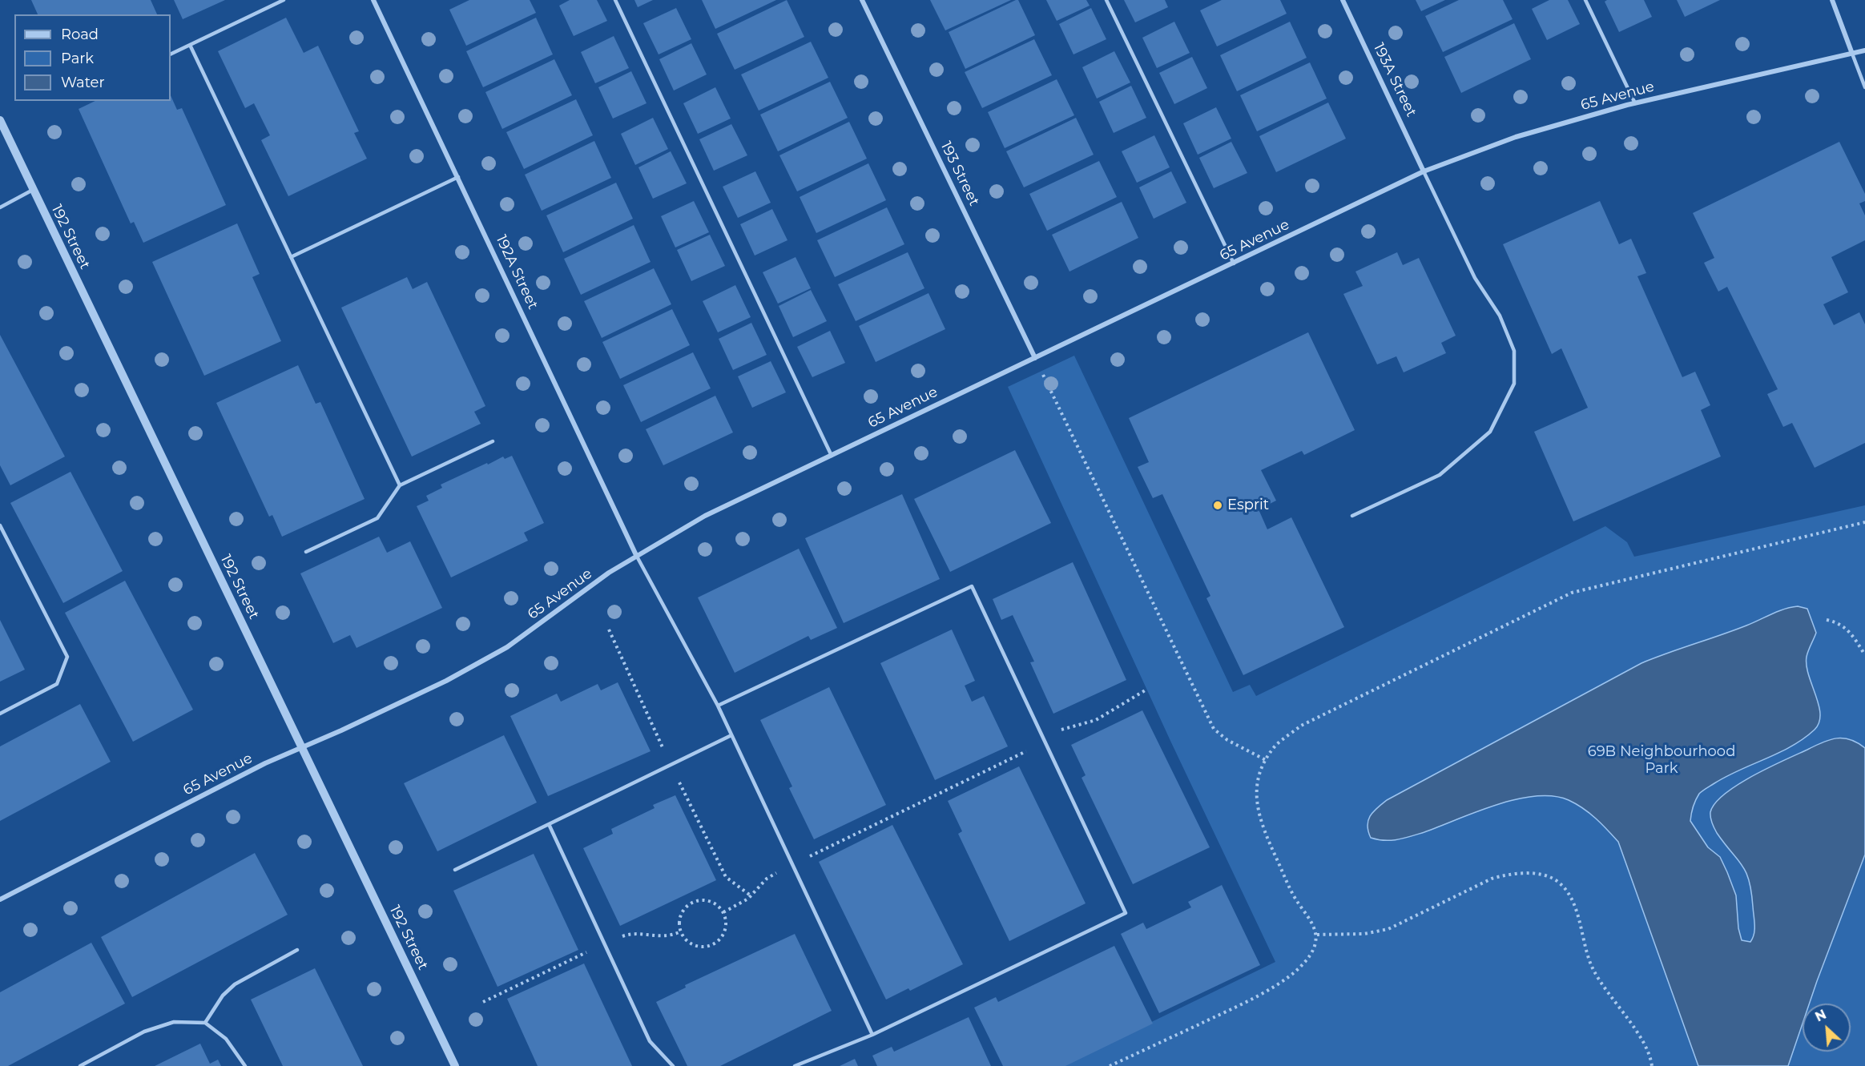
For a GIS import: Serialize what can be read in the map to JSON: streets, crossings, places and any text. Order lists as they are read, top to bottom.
{
  "streets": {
    "street": [
      "193A Street",
      "65 Avenue",
      "193 Street",
      "192 Street",
      "192A Street"
    ]
  },
  "crossings": [
    ["193A Street", "65 Avenue"],
    ["65 Avenue", "193 Street"],
    ["65 Avenue", "192 Street"],
    ["65 Avenue", "192A Street"]
  ],
  "parks": ["69B Neighbourhood Park"],
  "places": ["Esprit"],
  "legend": ["Road", "Park", "Water"],
  "north": "top left"
}
